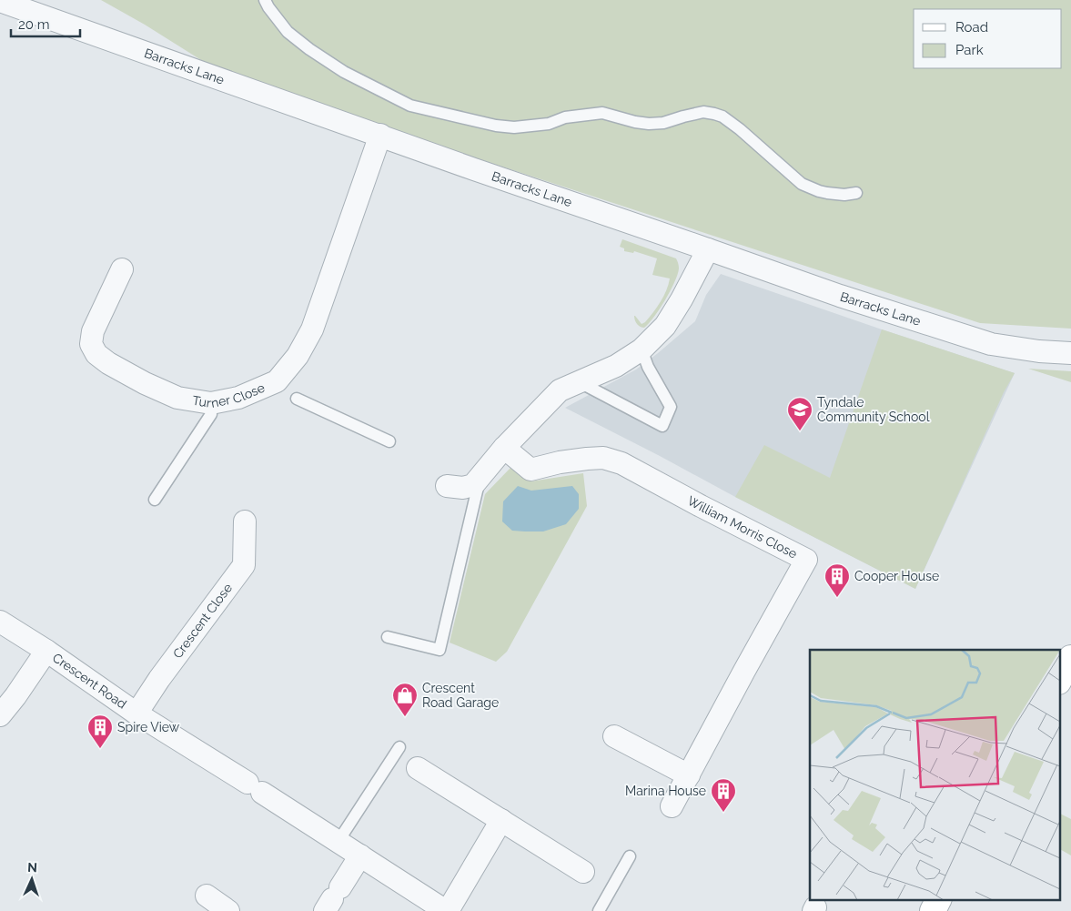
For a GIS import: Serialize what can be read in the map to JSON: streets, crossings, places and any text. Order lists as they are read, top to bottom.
{
  "streets": {
    "street": [
      "Barracks Lane",
      "Turner Close",
      "William Morris Close",
      "Crescent Close",
      "Crescent Road"
    ]
  },
  "crossings": [
    ["Barracks Lane", "Turner Close"],
    ["Crescent Close", "Crescent Road"]
  ],
  "places": {
    "school or university": ["Tyndale Community School"],
    "building": ["Cooper House", "Spire View", "Marina House"],
    "shop": ["Crescent Road Garage"]
  },
  "legend": ["Road", "Park"],
  "scale_bar": "20 m",
  "north": "top"
}
